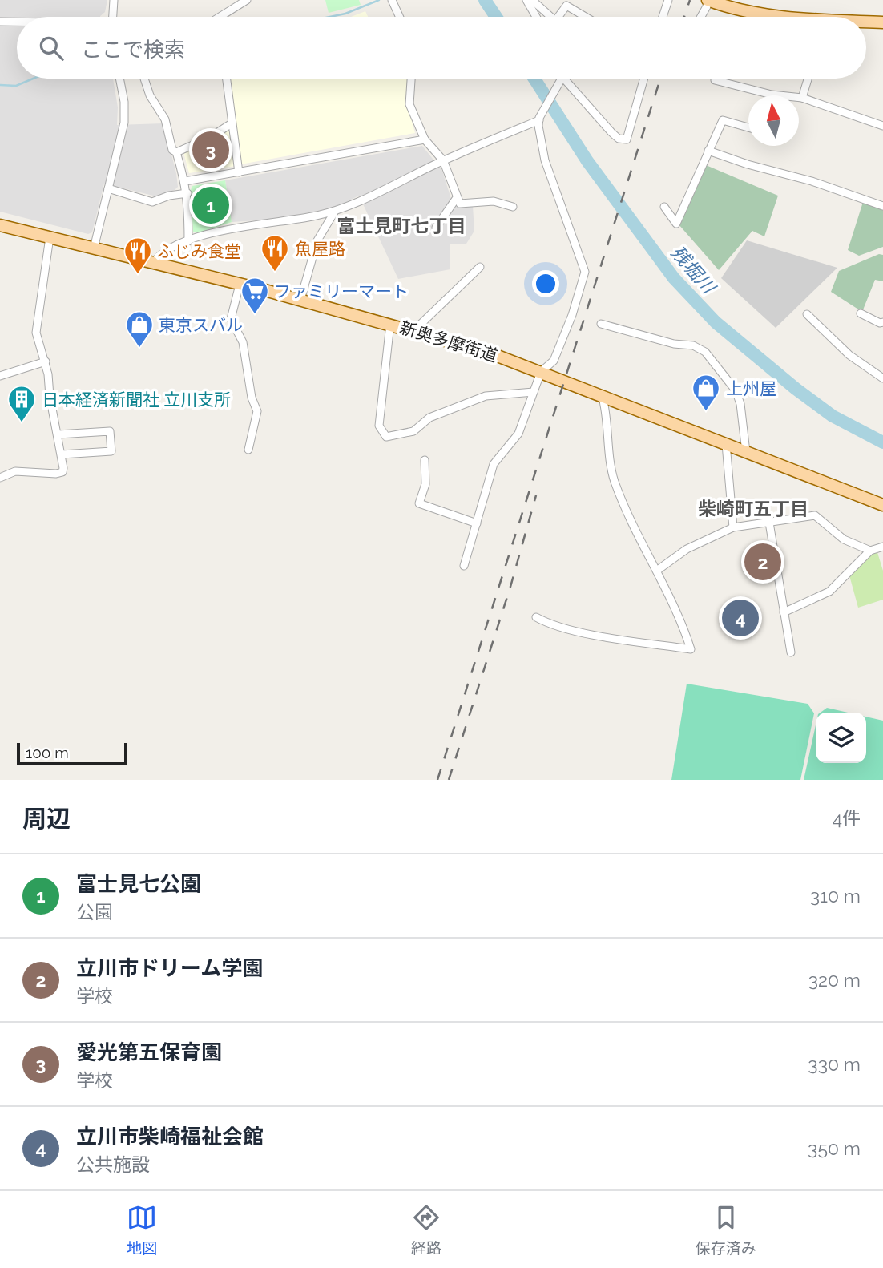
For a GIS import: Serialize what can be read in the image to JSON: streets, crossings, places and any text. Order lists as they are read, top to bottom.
{
  "streets": {
    "main road": ["新奥多摩街道"]
  },
  "districts": ["富士見町七丁目", "柴崎町五丁目"],
  "water": ["残堀川"],
  "places": {
    "restaurant": ["魚屋路", "ふじみ食堂"],
    "supermarket": ["ファミリーマート"],
    "shop": ["東京スバル", "上州屋"],
    "building": ["日本経済新聞社 立川支所"]
  },
  "scale_bar": "100 m",
  "north": "top",
  "page": {
    "search": "ここで検索",
    "pins": [
      "3",
      "1",
      "2",
      "4"
    ],
    "scale": "100 m",
    "heading": ["周辺", "4件"],
    "list": [
      {
        "mark": "1",
        "name": "富士見七公園",
        "note": "公園",
        "value": "310 m"
      },
      {
        "mark": "2",
        "name": "立川市ドリーム学園",
        "note": "学校",
        "value": "320 m"
      },
      {
        "mark": "3",
        "name": "愛光第五保育園",
        "note": "学校",
        "value": "330 m"
      },
      {
        "mark": "4",
        "name": "立川市柴崎福祉会館",
        "note": "公共施設",
        "value": "350 m"
      }
    ],
    "nav": ["地図", "経路", "保存済み"]
  }
}
